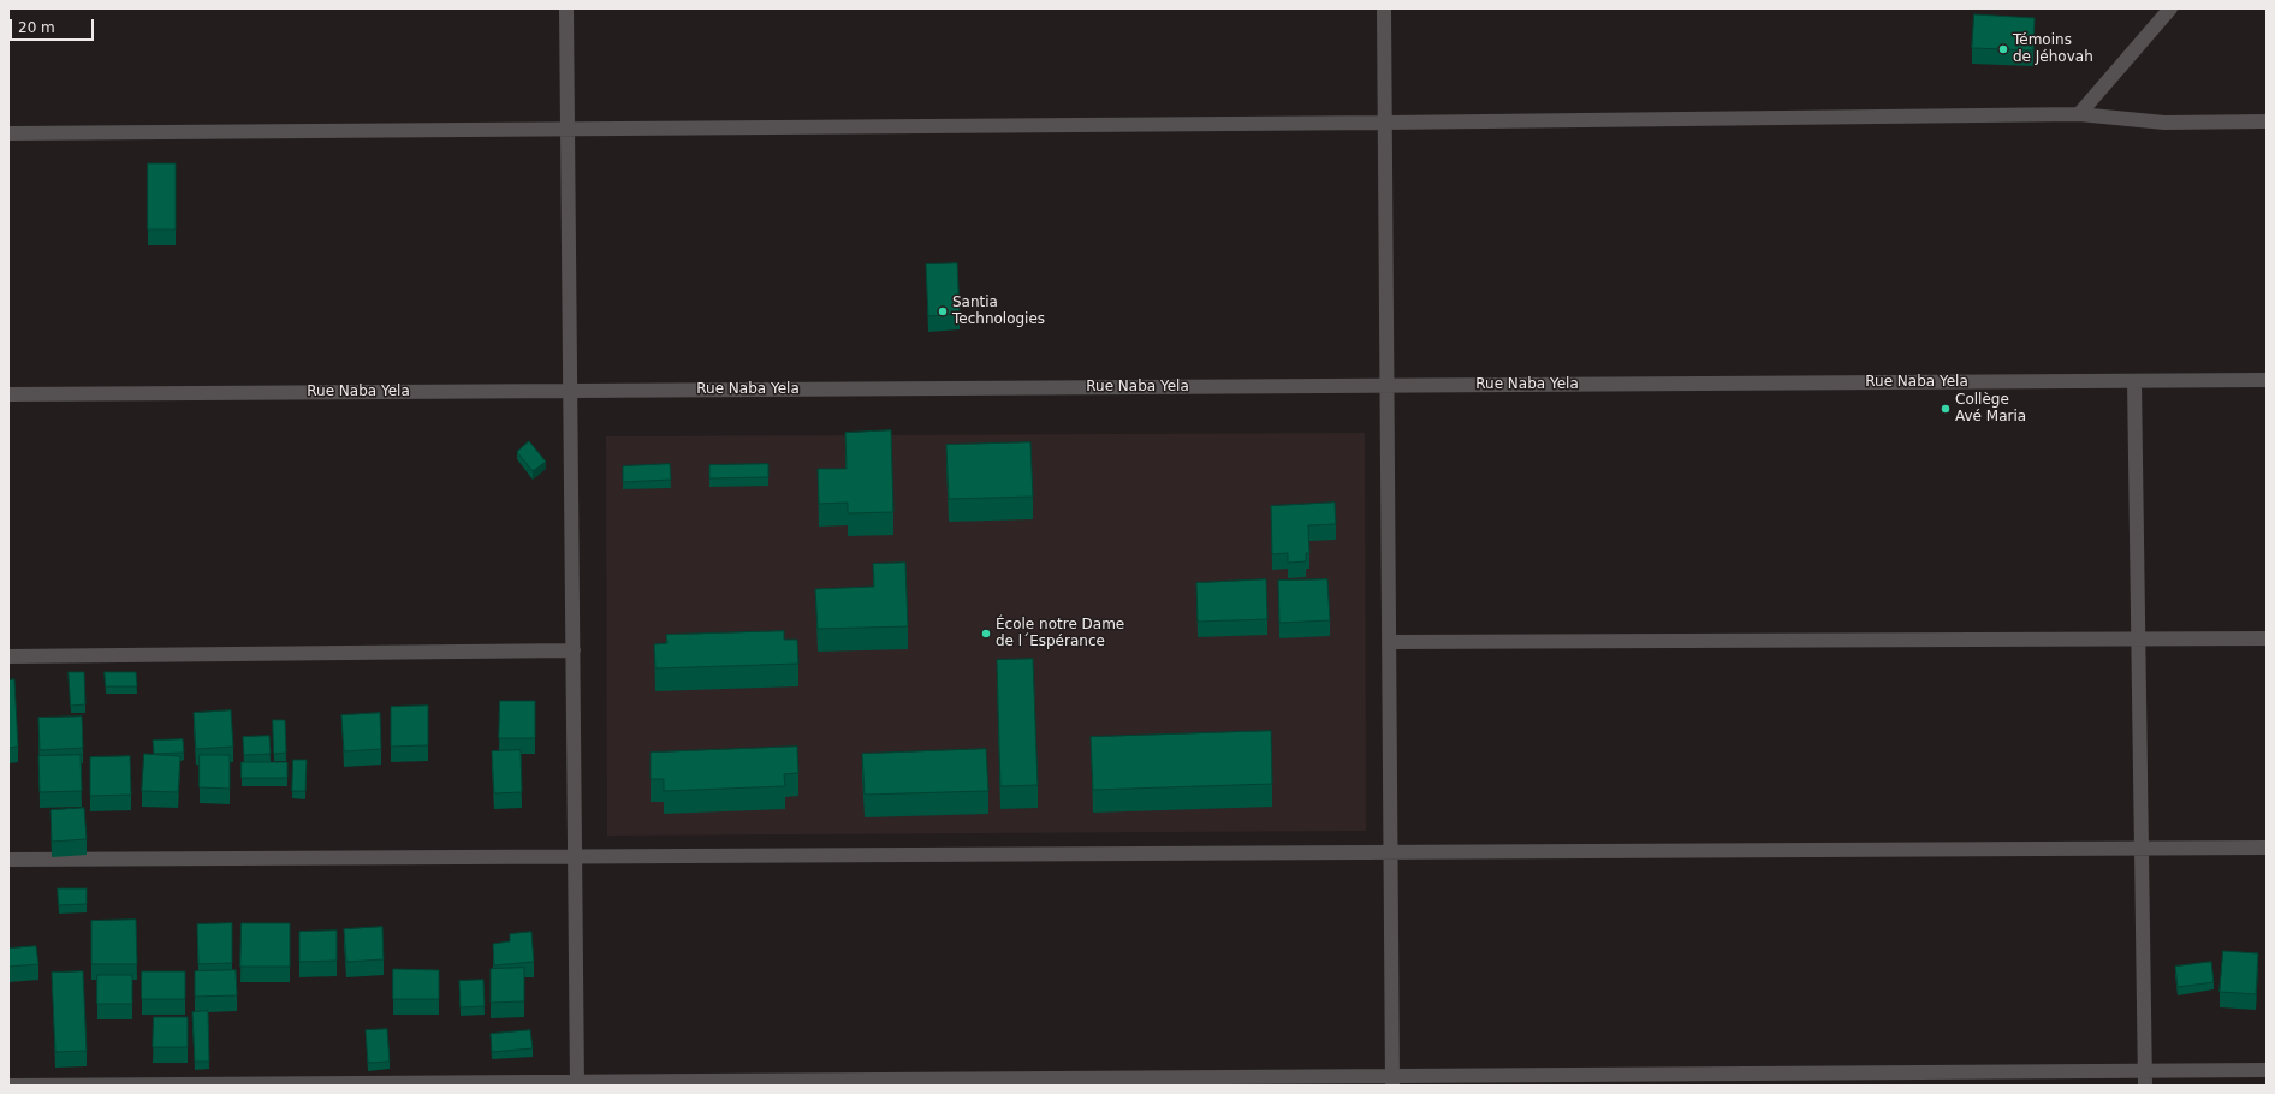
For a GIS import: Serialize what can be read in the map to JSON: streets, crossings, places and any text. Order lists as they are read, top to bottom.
{
  "streets": {
    "street": ["Rue Naba Yela"]
  },
  "places": [
    "Témoins de Jéhovah",
    "Santia Technologies",
    "Collège Avé Maria",
    "École notre Dame de l´Espérance"
  ],
  "scale_bar": "20 m"
}
